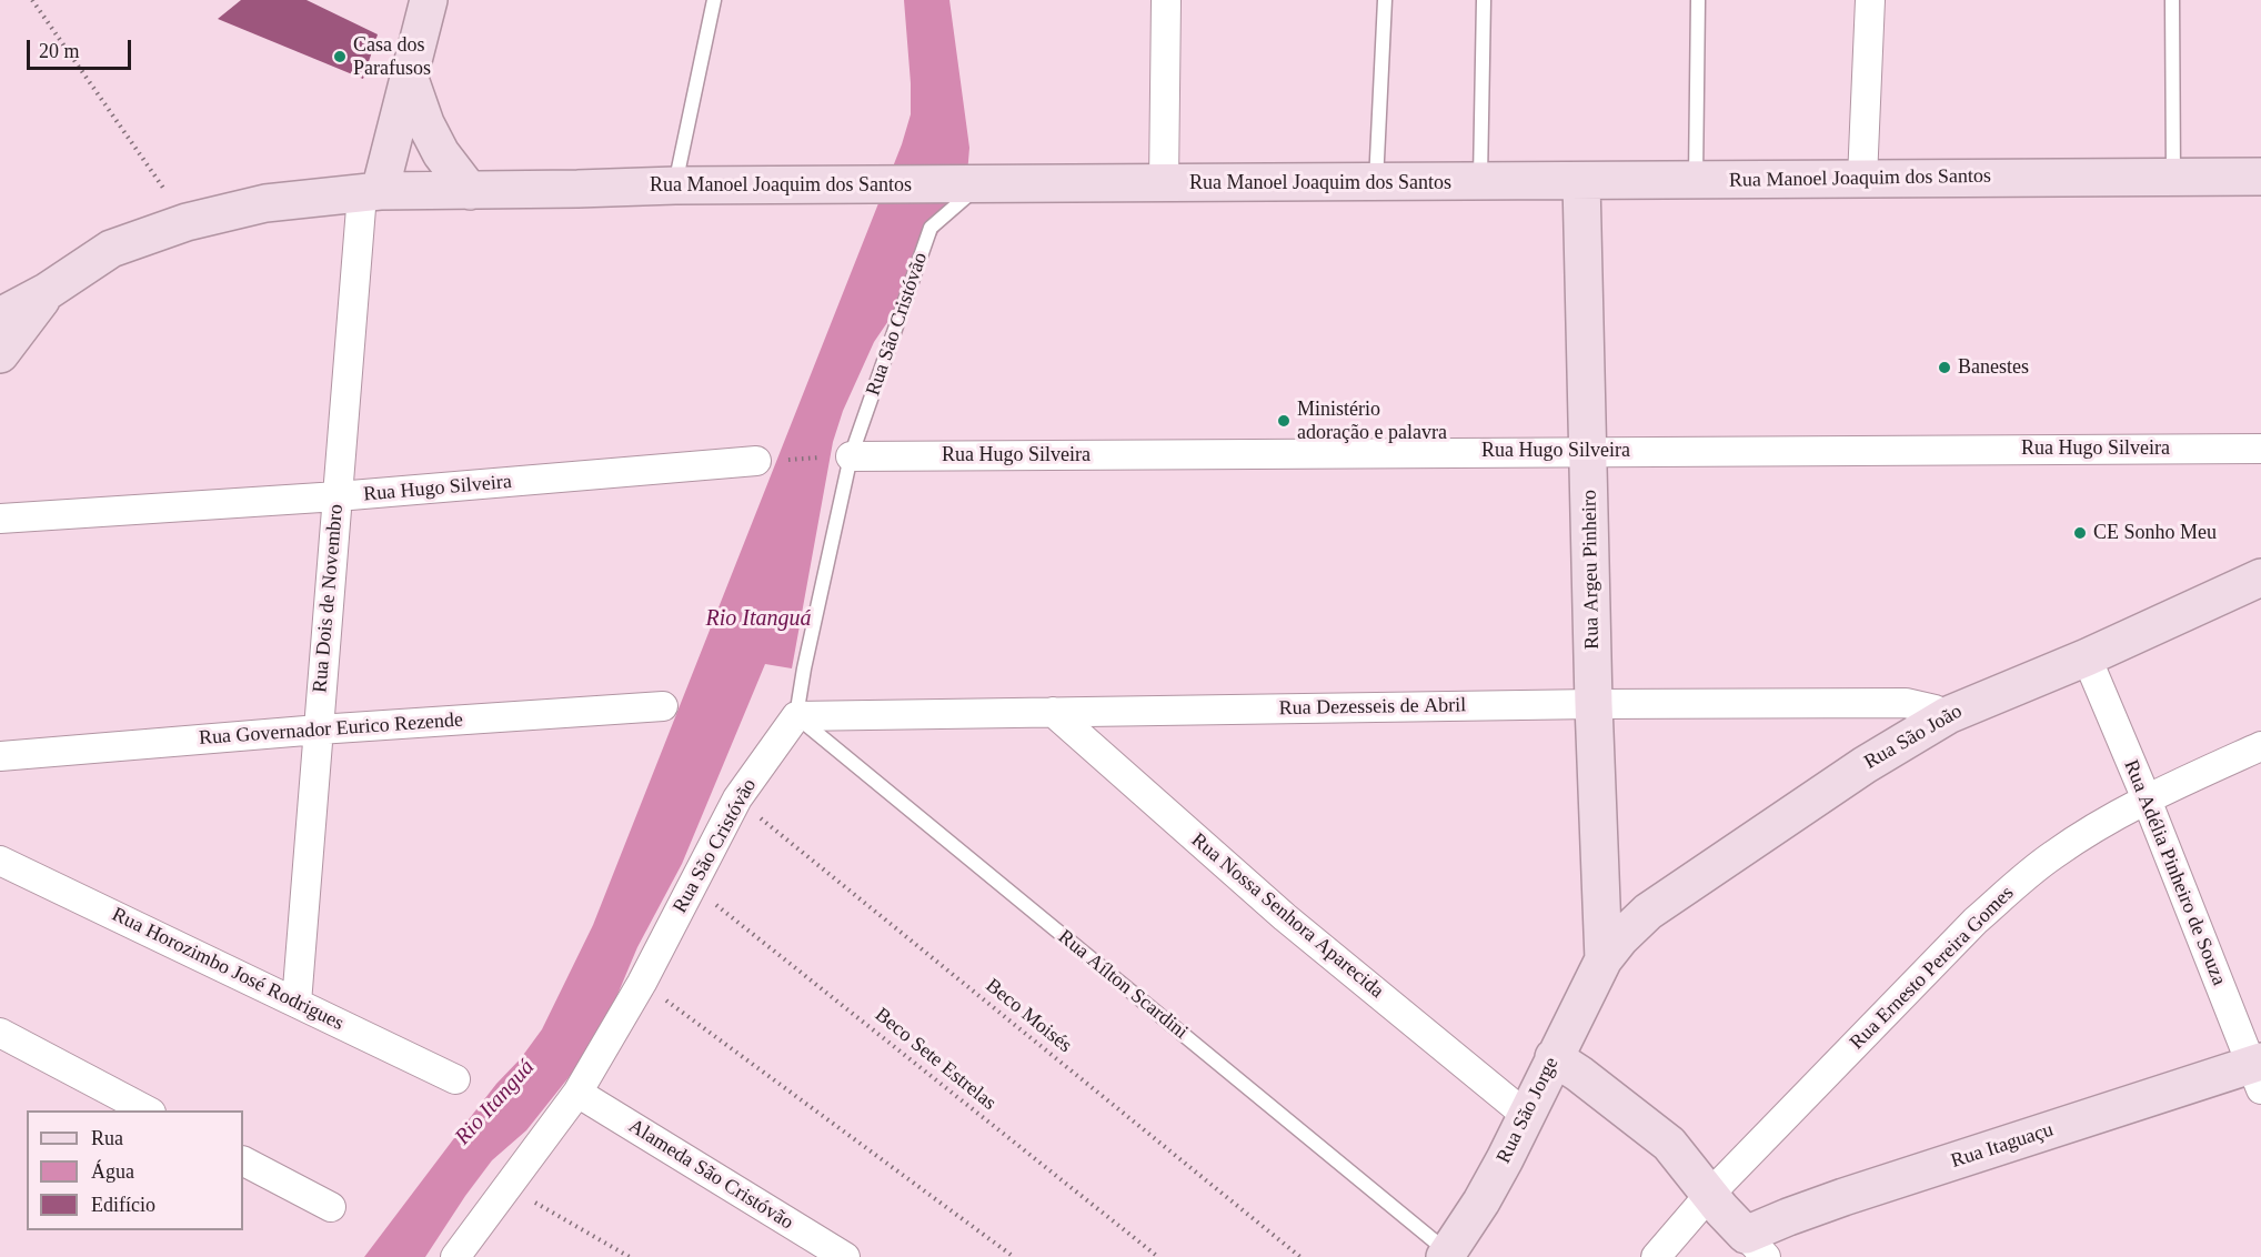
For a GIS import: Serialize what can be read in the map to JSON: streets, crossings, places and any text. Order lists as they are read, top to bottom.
{
  "streets": {
    "main road": [
      "Rua Manoel Joaquim dos Santos",
      "Rua Argeu Pinheiro",
      "Rua São João",
      "Rua São Jorge",
      "Rua Itaguaçu"
    ],
    "street": [
      "Rua São Cristóvão",
      "Rua Hugo Silveira",
      "Rua Dois de Novembro",
      "Rua Dezesseis de Abril",
      "Rua Governador Eurico Rezende",
      "Rua Adélia Pinheiro de Souza",
      "Rua Nossa Senhora Aparecida",
      "Rua Ernesto Pereira Gomes",
      "Rua Horozimbo José Rodrigues",
      "Alameda São Cristóvão"
    ],
    "lane": ["Rua Aílton Scardini"],
    "path": ["Beco Moisés", "Beco Sete Estrelas"]
  },
  "crossings": [
    ["Rua Manoel Joaquim dos Santos", "Rua São Cristóvão"],
    ["Rua Manoel Joaquim dos Santos", "Rua Argeu Pinheiro"],
    ["Rua Manoel Joaquim dos Santos", "Rua Dois de Novembro"],
    ["Rua São Cristóvão", "Rua Hugo Silveira"],
    ["Rua São Cristóvão", "Rua Dezesseis de Abril"],
    ["Rua São Cristóvão", "Rua Aílton Scardini"],
    ["Rua São Cristóvão", "Beco Moisés"],
    ["Rua São Cristóvão", "Beco Sete Estrelas"],
    ["Rua São Cristóvão", "Alameda São Cristóvão"],
    ["Rua Hugo Silveira", "Rua Argeu Pinheiro"],
    ["Rua Hugo Silveira", "Rua Dois de Novembro"],
    ["Rua Argeu Pinheiro", "Rua Dezesseis de Abril"],
    ["Rua Argeu Pinheiro", "Rua São João"],
    ["Rua Argeu Pinheiro", "Rua São Jorge"],
    ["Rua Dois de Novembro", "Rua Governador Eurico Rezende"],
    ["Rua Dois de Novembro", "Rua Horozimbo José Rodrigues"],
    ["Rua Dezesseis de Abril", "Rua São João"],
    ["Rua Dezesseis de Abril", "Rua Nossa Senhora Aparecida"],
    ["Rua Dezesseis de Abril", "Rua Aílton Scardini"],
    ["Rua São João", "Rua Adélia Pinheiro de Souza"],
    ["Rua São João", "Rua São Jorge"],
    ["Rua Adélia Pinheiro de Souza", "Rua Ernesto Pereira Gomes"],
    ["Rua Adélia Pinheiro de Souza", "Rua Itaguaçu"],
    ["Rua Nossa Senhora Aparecida", "Rua São Jorge"],
    ["Rua Aílton Scardini", "Rua São Jorge"]
  ],
  "water": ["Rio Itanguá"],
  "places": [
    "Casa dos Parafusos",
    "Banestes",
    "Ministério adoração e palavra",
    "CE Sonho Meu"
  ],
  "legend": ["Rua", "Água", "Edifício"],
  "scale_bar": "20 m"
}
